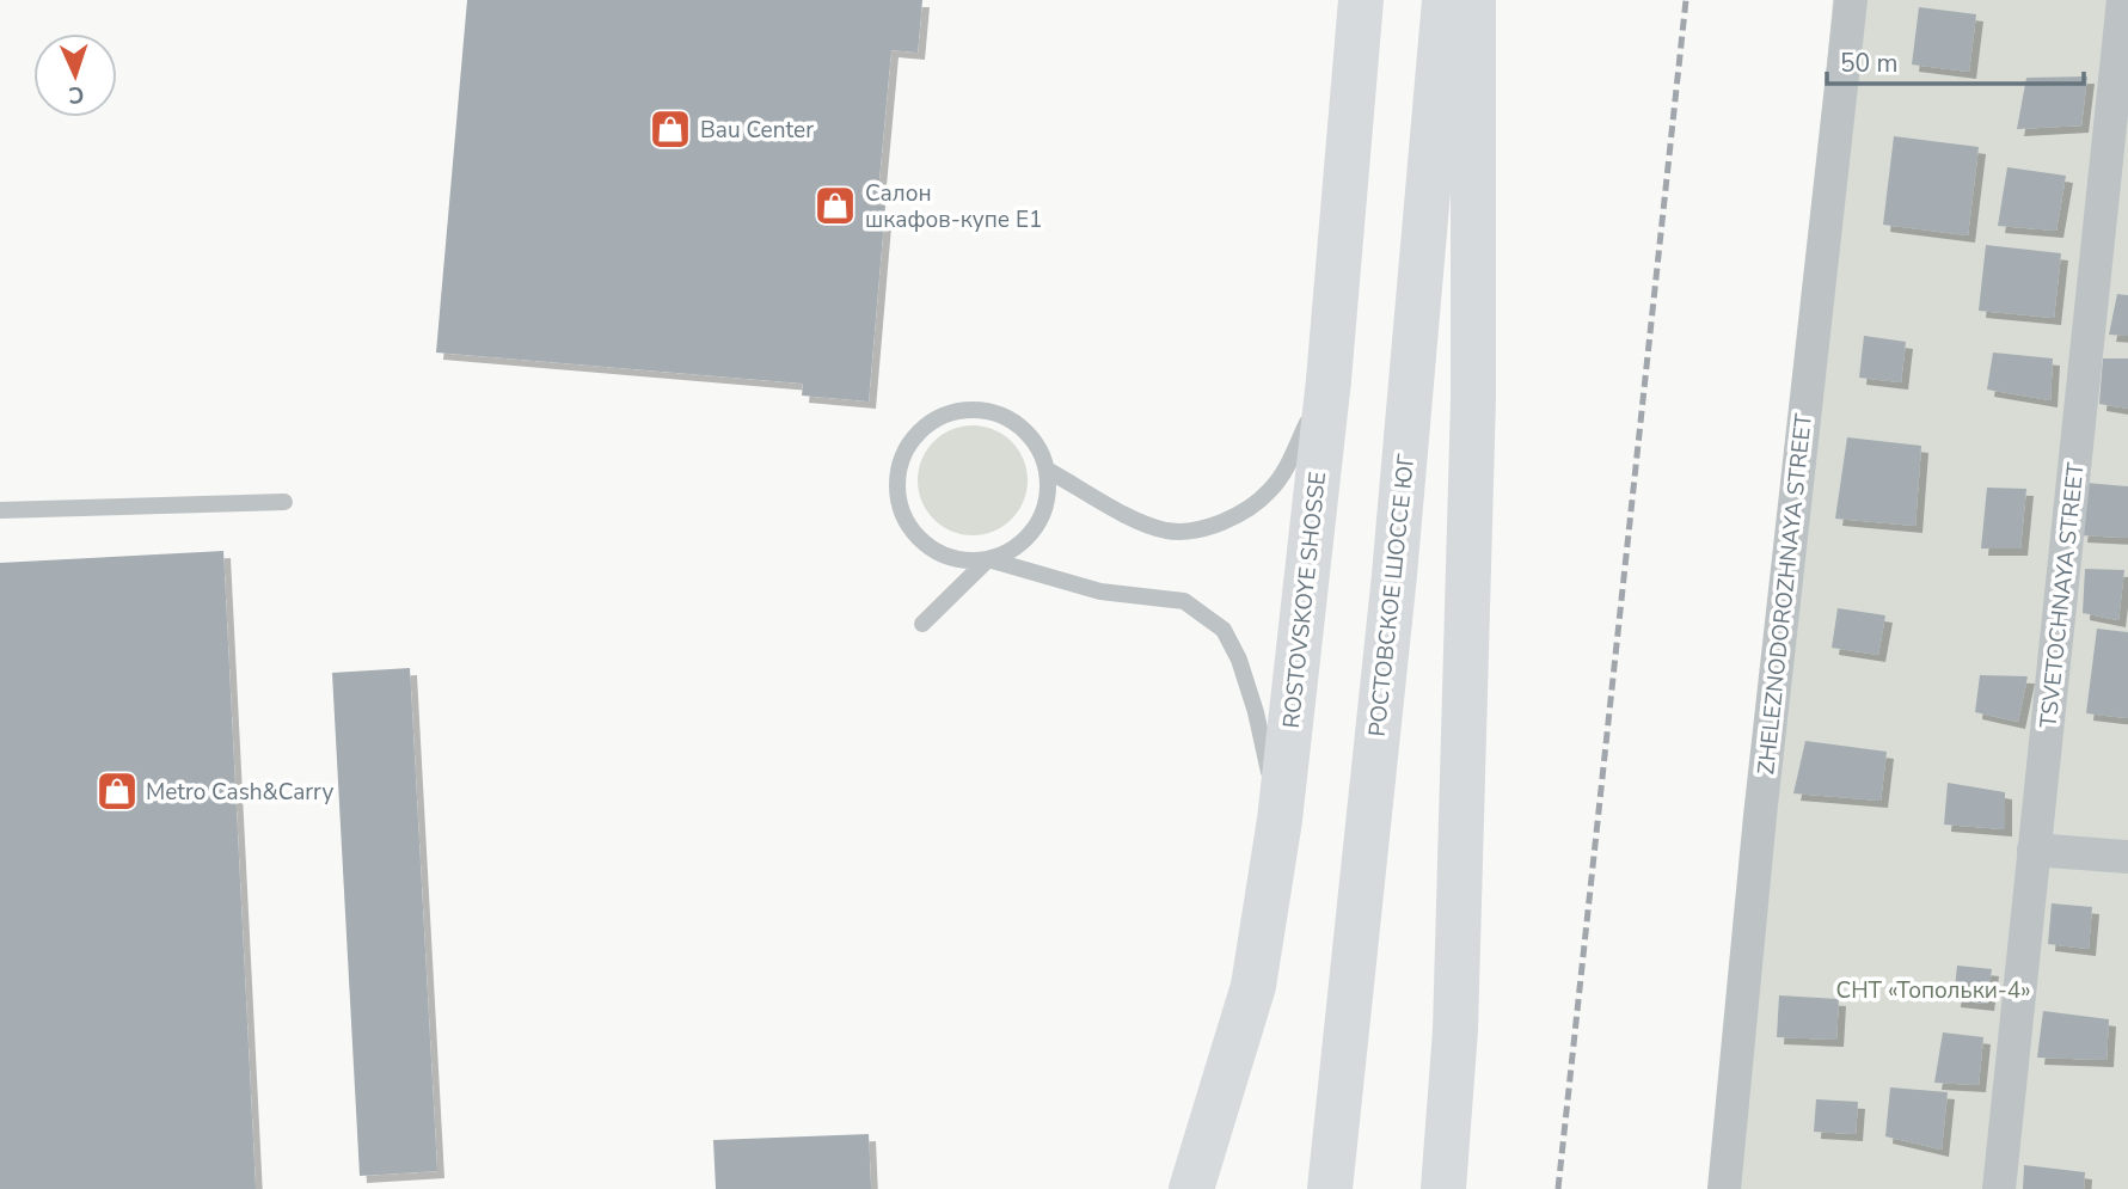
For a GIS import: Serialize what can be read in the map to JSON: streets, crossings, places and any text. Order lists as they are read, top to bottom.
{
  "streets": {
    "main road": ["РОСТОВСКОЕ ШОССЕ ЮГ", "ROSTOVSKOYE SHOSSE"],
    "street": ["ZHELEZNODOROZHNAYA STREET", "TSVETOCHNAYA STREET"]
  },
  "parks": ["СНТ «Топольки-4»"],
  "places": {
    "shop": ["Bau Center", "Салон шкафов-купе Е1", "Metro Cash&Carry"]
  },
  "scale_bar": "50 m",
  "north": "bottom"
}
